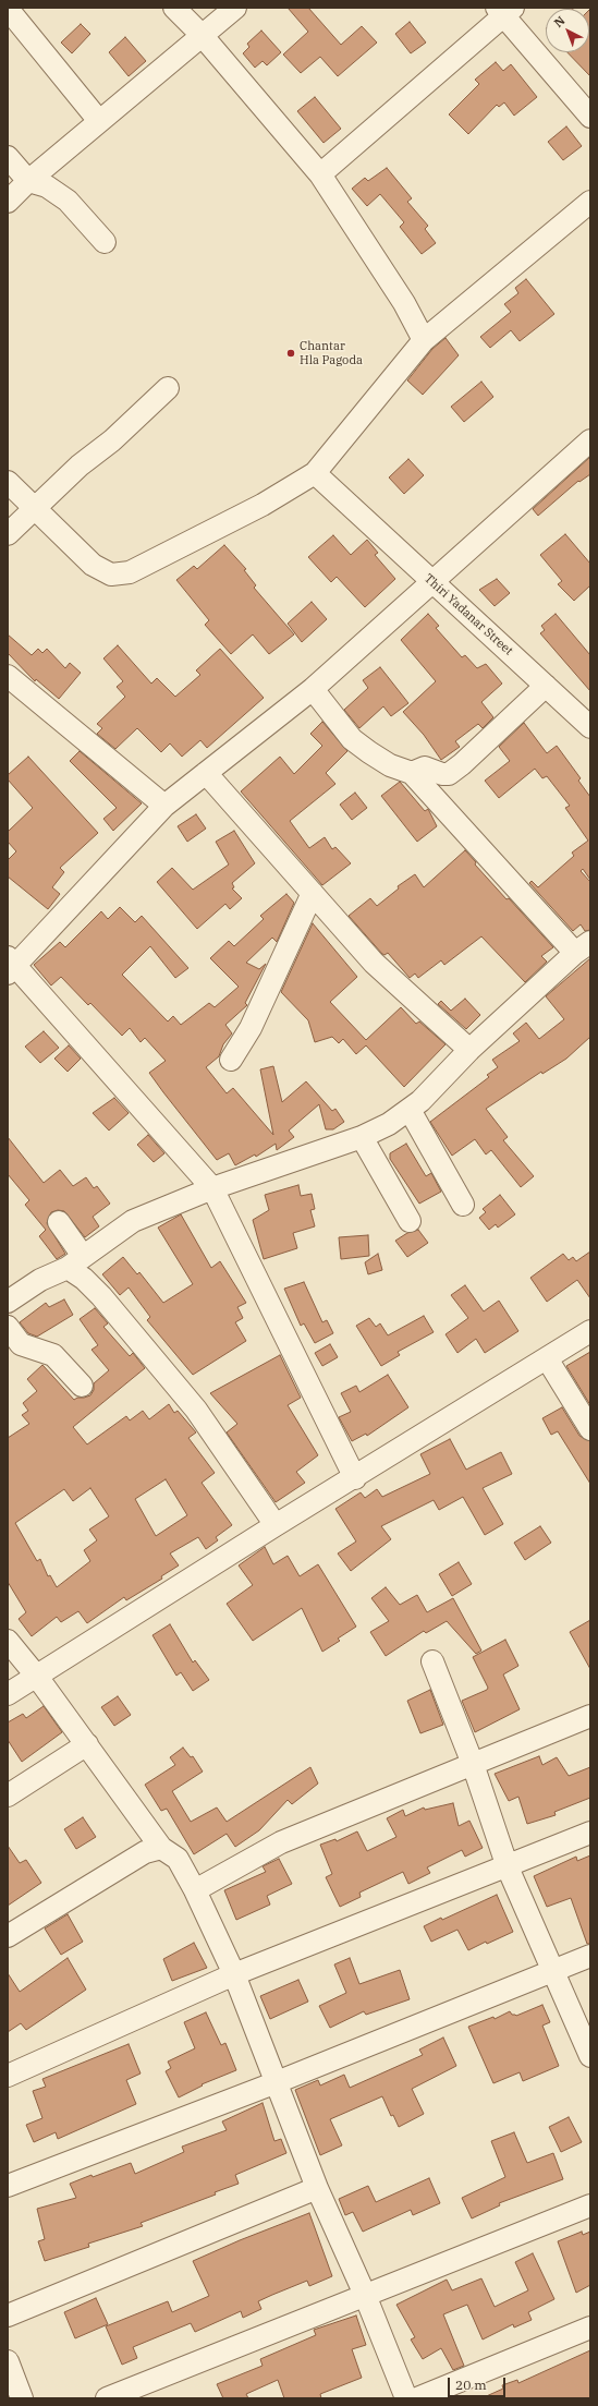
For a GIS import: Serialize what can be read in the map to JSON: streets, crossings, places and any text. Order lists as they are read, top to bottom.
{
  "streets": {
    "street": ["Thiri Yadanar Street"]
  },
  "places": ["Chantar Hla Pagoda"],
  "scale_bar": "20 m",
  "north": "top left"
}
